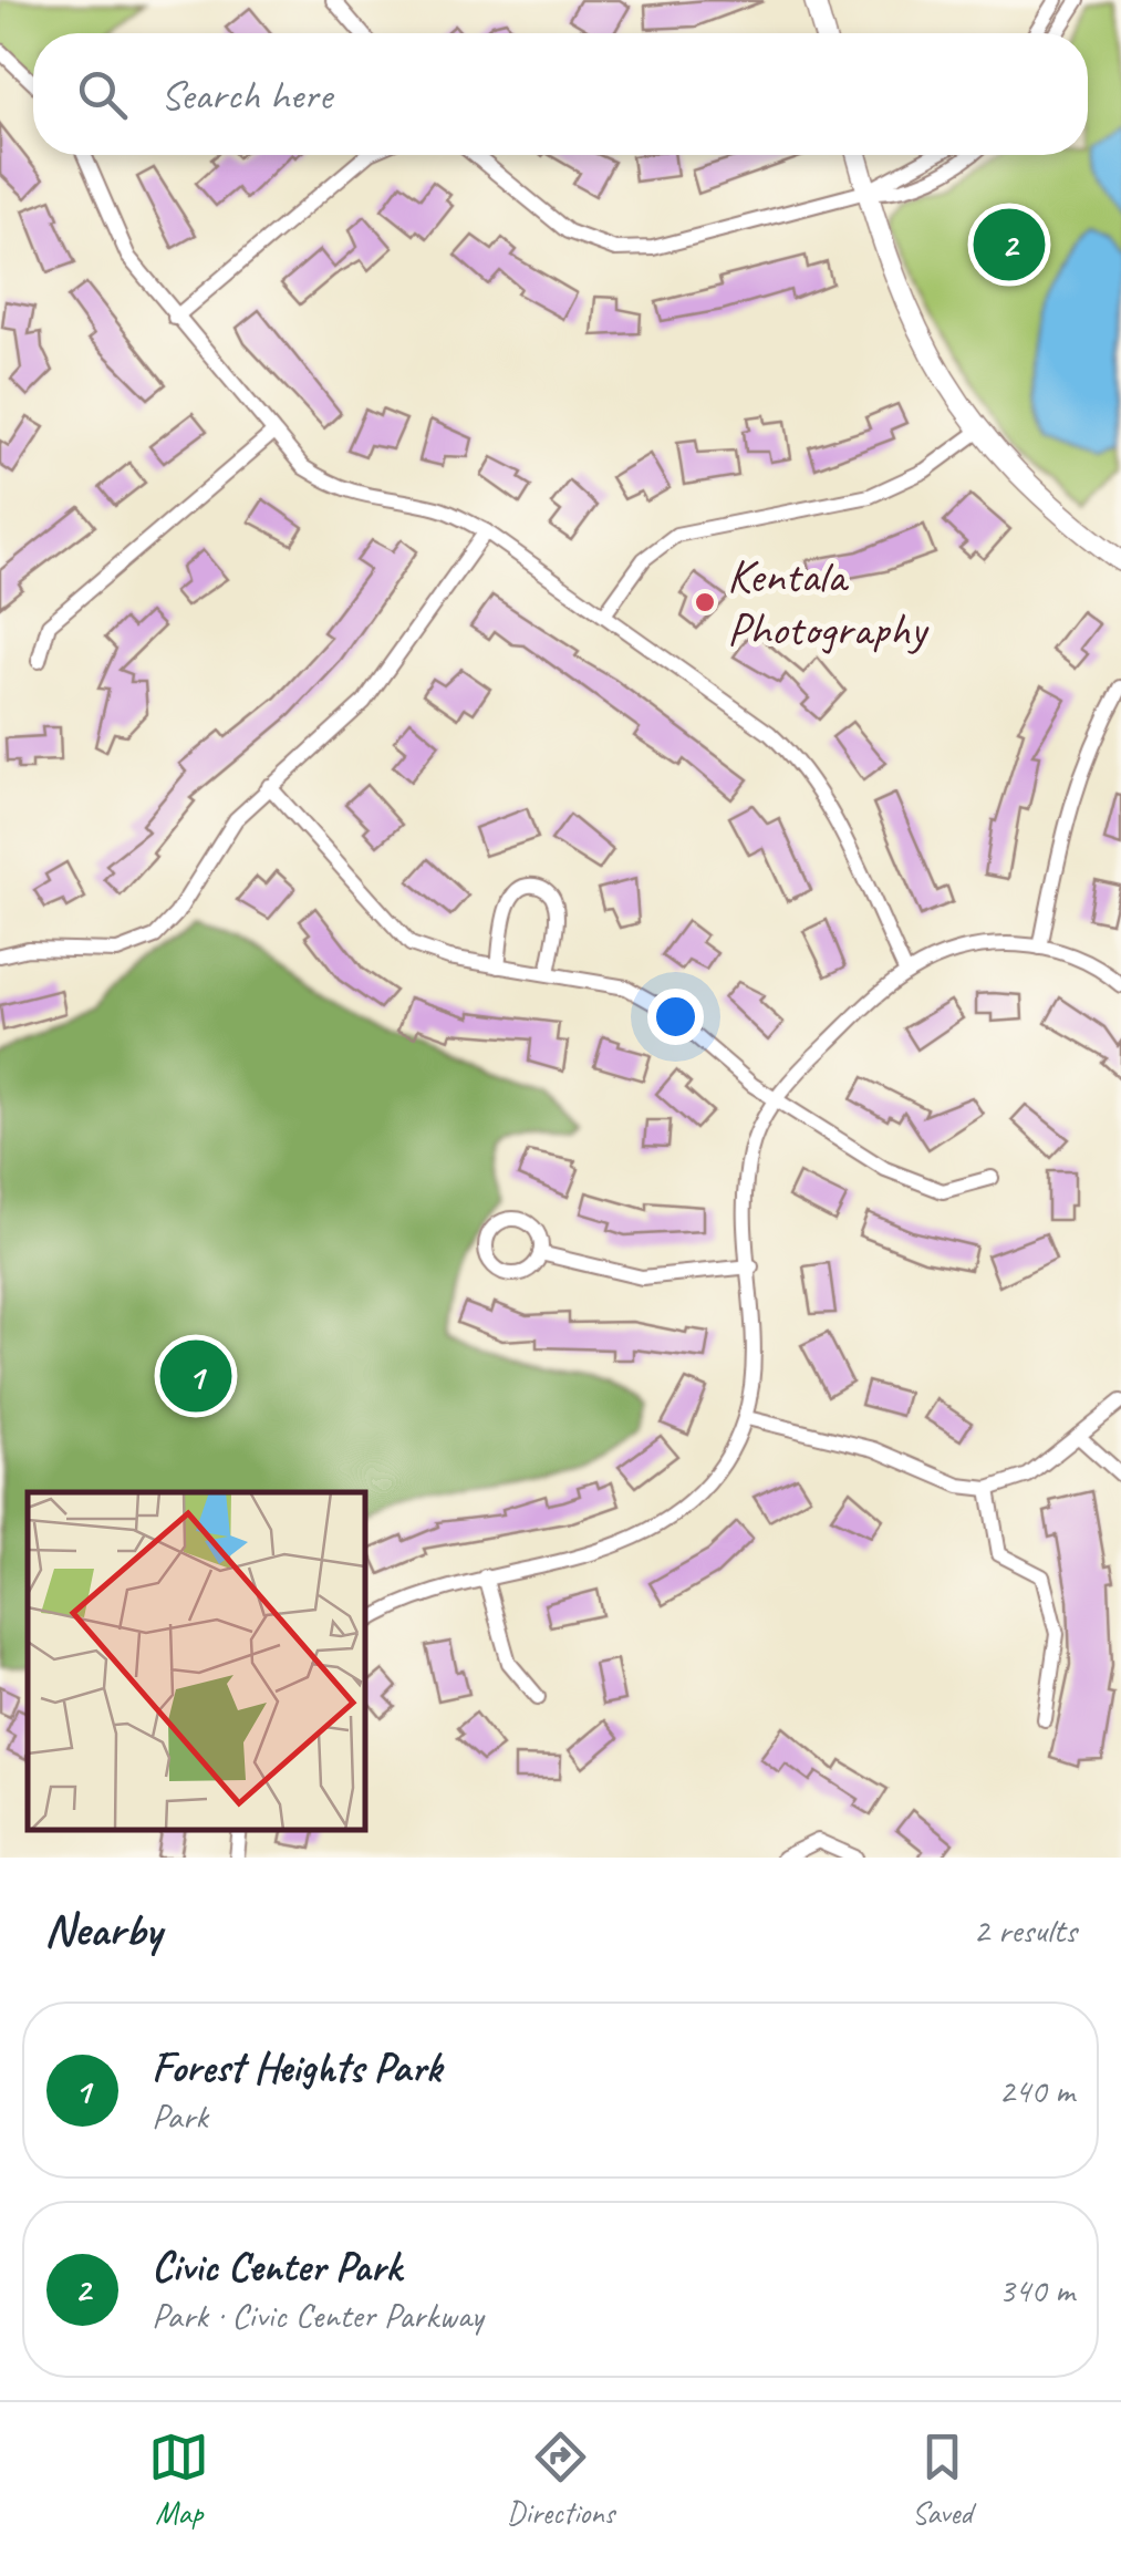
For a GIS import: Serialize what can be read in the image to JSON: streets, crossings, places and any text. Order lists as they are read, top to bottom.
{
  "places": ["Kentala Photography"],
  "page": {
    "search": "Search here",
    "pins": ["2", "1"],
    "heading": ["Nearby", "2 results"],
    "list": [
      {
        "mark": "1",
        "name": "Forest Heights Park",
        "note": "Park",
        "value": "240 m"
      },
      {
        "mark": "2",
        "name": "Civic Center Park",
        "note": "Park · Civic Center Parkway",
        "value": "340 m"
      }
    ],
    "nav": ["Map", "Directions", "Saved"]
  }
}
